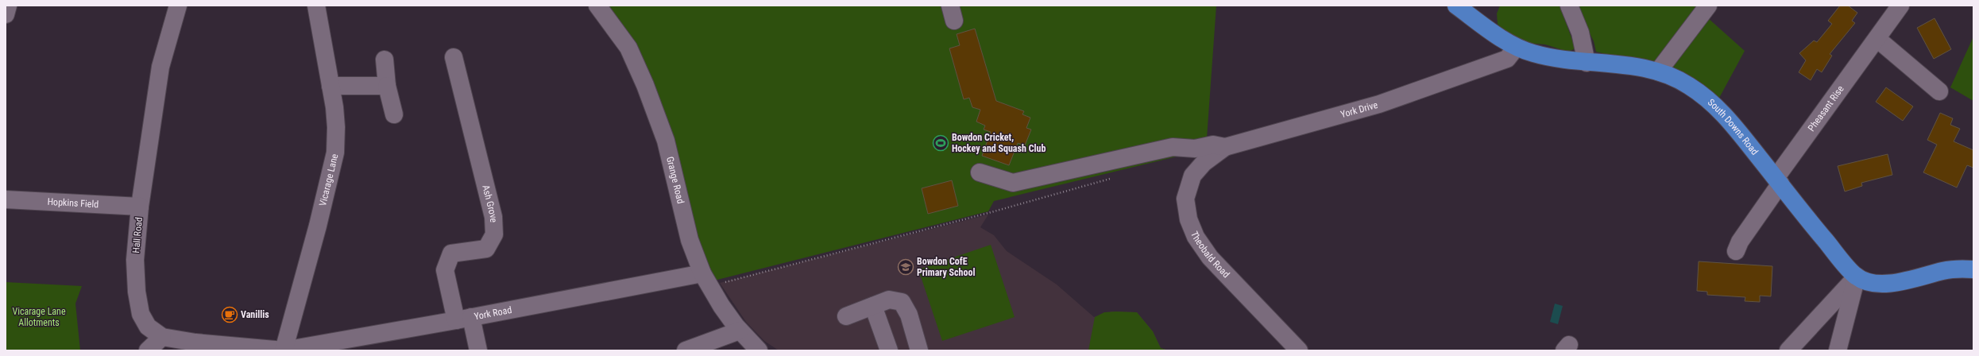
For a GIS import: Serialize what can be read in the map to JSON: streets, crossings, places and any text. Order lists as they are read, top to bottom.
{
  "streets": {
    "main road": ["South Downs Road"],
    "street": [
      "Pheasant Rise",
      "York Drive",
      "Vicarage Lane",
      "Grange Road",
      "Hopkins Field",
      "Ash Grove",
      "Hall Road",
      "Theobald Road",
      "York Road"
    ]
  },
  "crossings": [
    ["Pheasant Rise", "South Downs Road"],
    ["York Drive", "South Downs Road"],
    ["York Drive", "Theobald Road"],
    ["Vicarage Lane", "Hall Road"],
    ["Vicarage Lane", "York Road"],
    ["Grange Road", "York Road"],
    ["Hopkins Field", "Hall Road"],
    ["Ash Grove", "York Road"],
    ["Hall Road", "York Road"]
  ],
  "parks": ["Vicarage Lane Allotments"],
  "places": {
    "sports": ["Bowdon Cricket, Hockey and Squash Club"],
    "school or university": ["Bowdon CofE Primary School"],
    "cafe": ["Vanillis"]
  }
}
